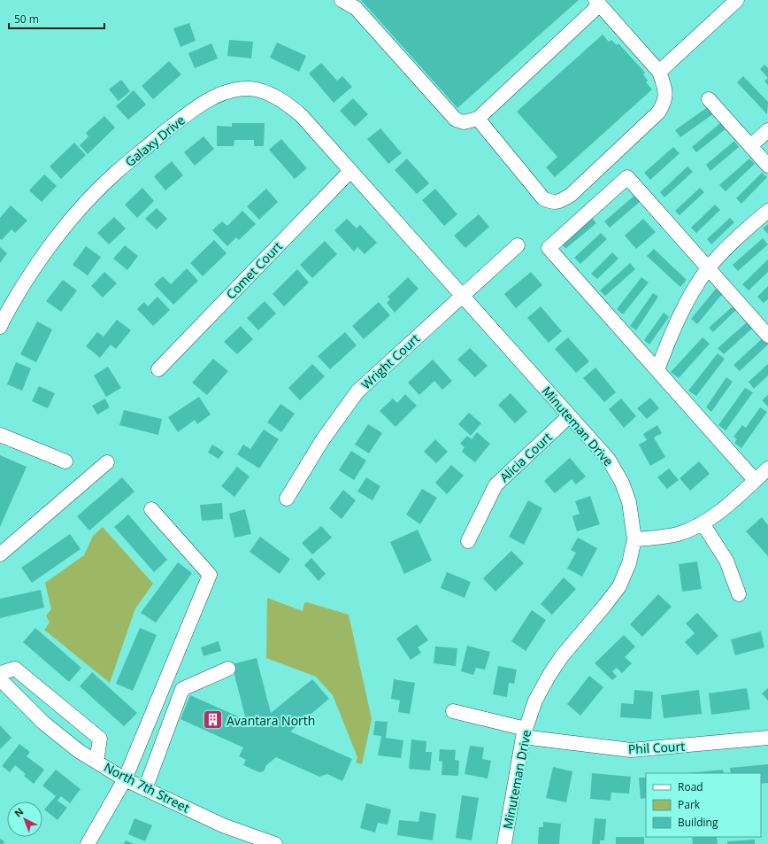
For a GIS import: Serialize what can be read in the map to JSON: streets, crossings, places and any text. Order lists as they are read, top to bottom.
{
  "streets": {
    "street": [
      "Galaxy Drive",
      "Comet Court",
      "Wright Court",
      "Minuteman Drive",
      "Alicia Court",
      "Phil Court",
      "North 7th Street"
    ]
  },
  "crossings": [
    ["Galaxy Drive", "Comet Court"],
    ["Galaxy Drive", "Minuteman Drive"],
    ["Comet Court", "Minuteman Drive"],
    ["Wright Court", "Minuteman Drive"],
    ["Minuteman Drive", "Alicia Court"],
    ["Minuteman Drive", "Phil Court"]
  ],
  "places": {
    "building": ["Avantara North"]
  },
  "legend": ["Road", "Park", "Building"],
  "scale_bar": "50 m",
  "north": "top left"
}
